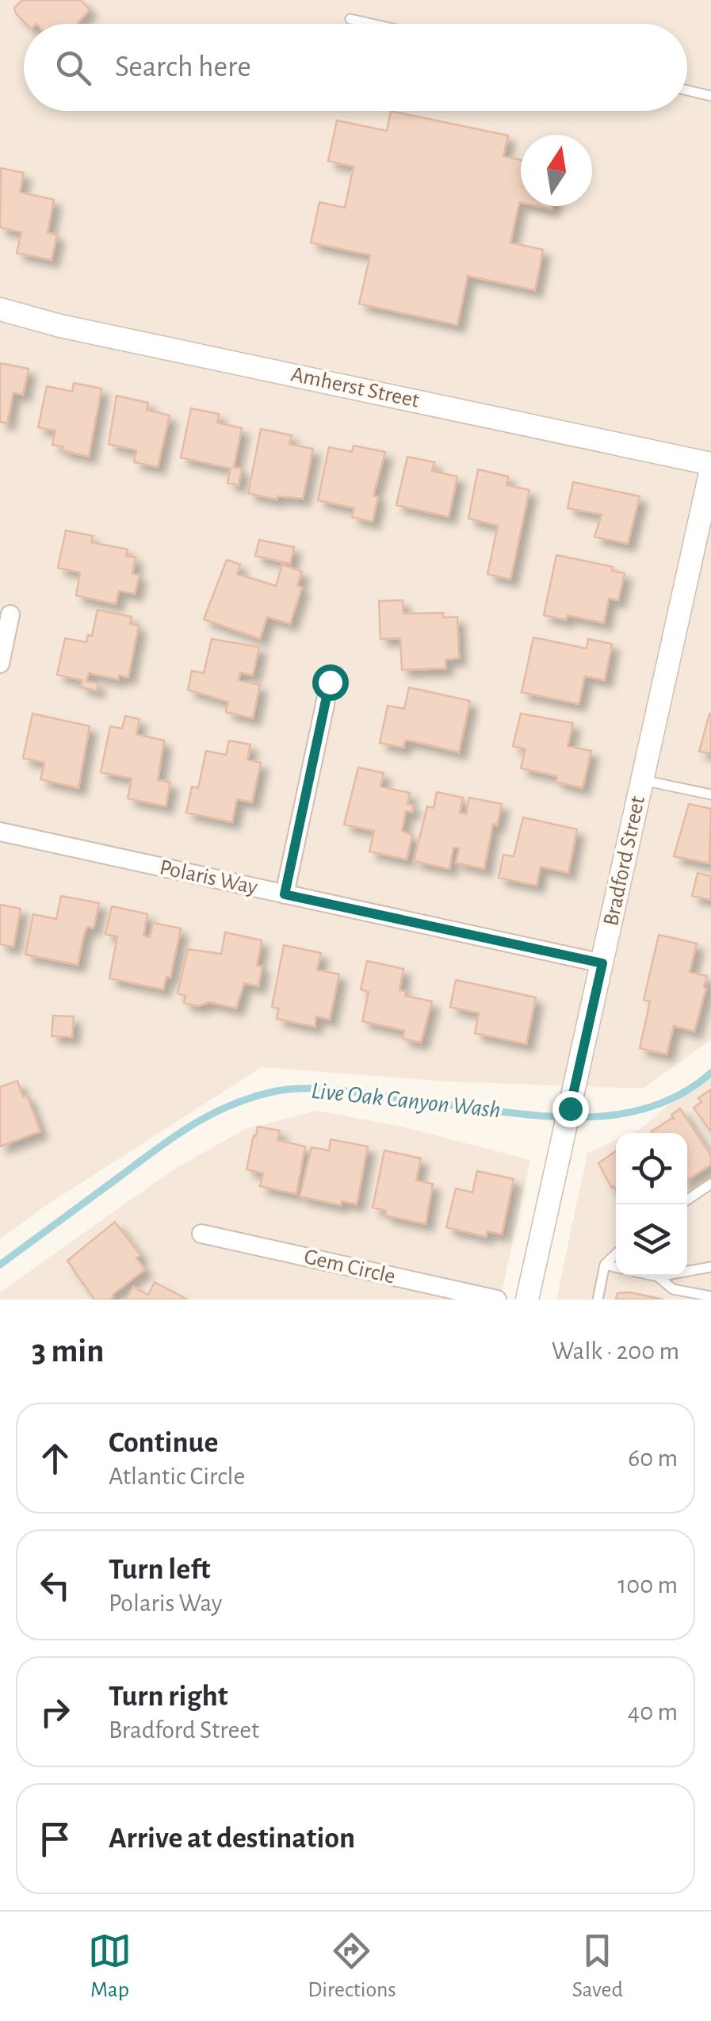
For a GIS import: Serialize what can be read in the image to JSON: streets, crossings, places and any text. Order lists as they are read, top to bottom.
{
  "streets": {
    "street": [
      "Amherst Street",
      "Bradford Street",
      "Polaris Way",
      "Gem Circle"
    ]
  },
  "crossings": [
    ["Amherst Street", "Bradford Street"],
    ["Bradford Street", "Polaris Way"]
  ],
  "water": ["Live Oak Canyon Wash"],
  "north": "top",
  "page": {
    "search": "Search here",
    "heading": ["3 min", "Walk · 200 m"],
    "list": [
      ["Continue", "Atlantic Circle", "60 m"],
      ["Turn left", "Polaris Way", "100 m"],
      ["Turn right", "Bradford Street", "40 m"],
      "Arrive at destination"
    ],
    "nav": ["Map", "Directions", "Saved"]
  }
}
